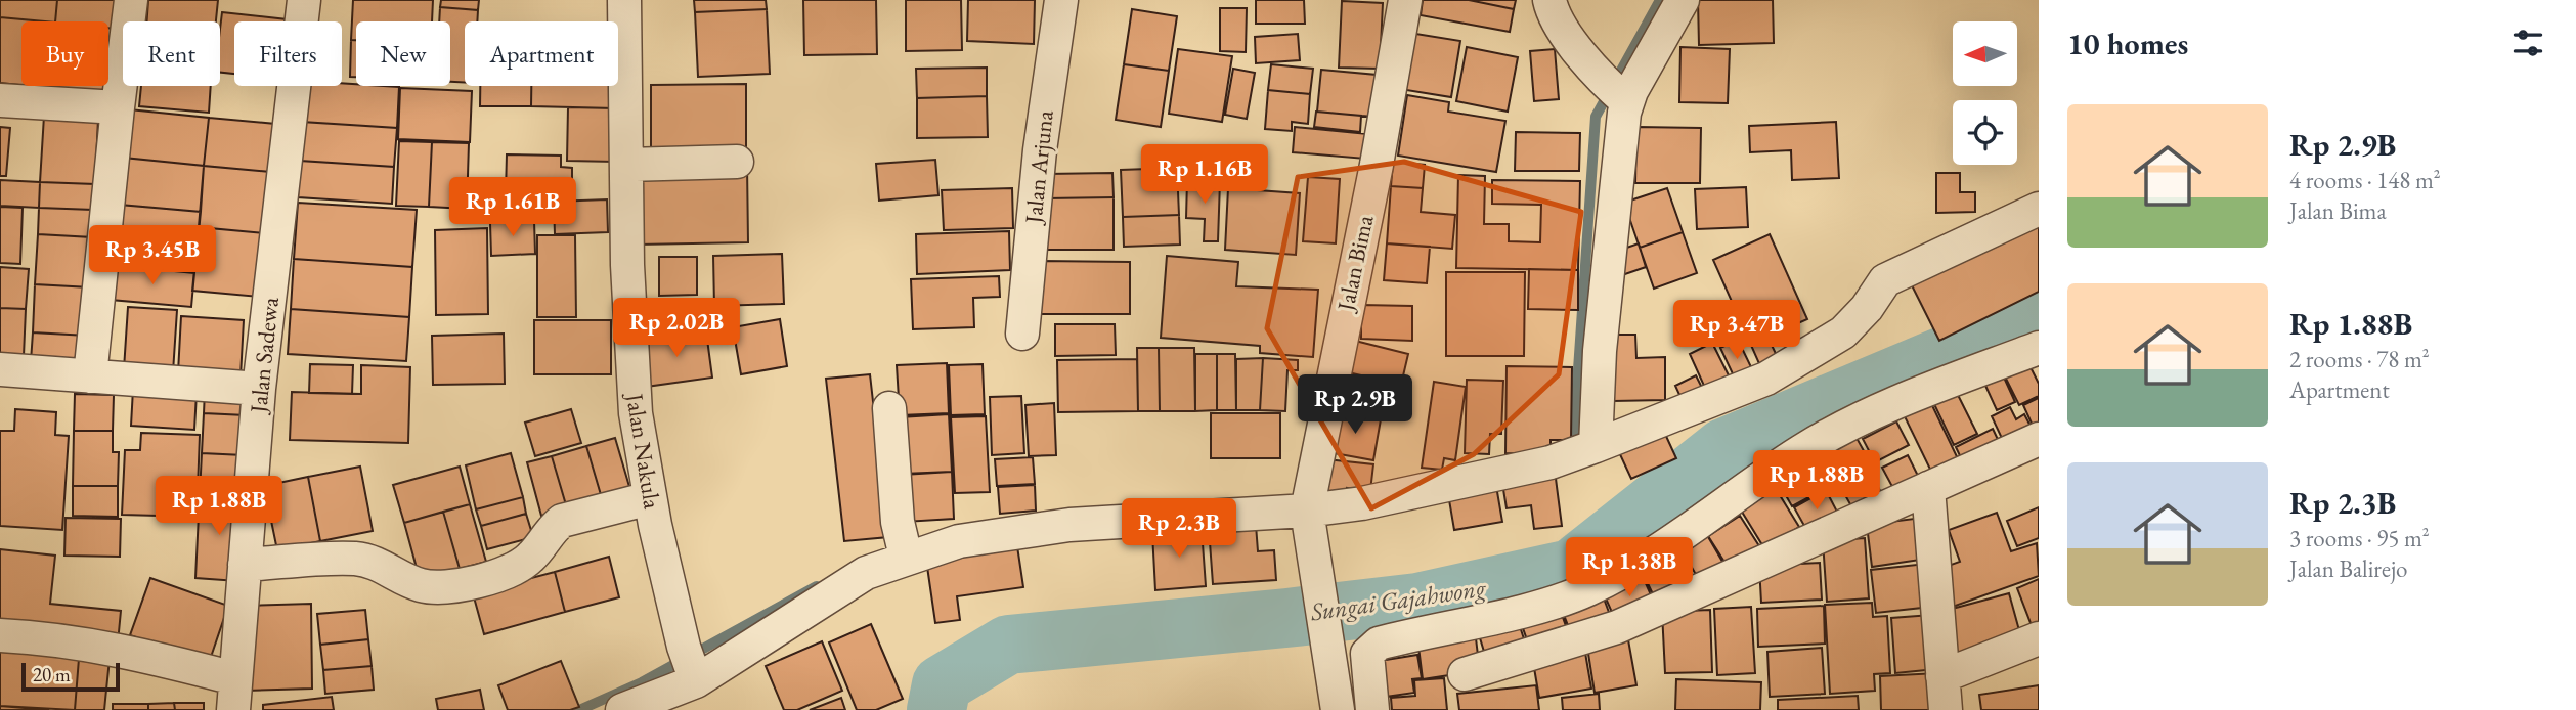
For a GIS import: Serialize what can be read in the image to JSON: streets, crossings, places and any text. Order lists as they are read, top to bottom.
{
  "streets": {
    "street": [
      "Jalan Arjuna",
      "Jalan Bima",
      "Jalan Sadewa",
      "Jalan Nakula"
    ]
  },
  "water": ["Sungai Gajahwong"],
  "scale_bar": "20 m",
  "north": "left",
  "page": {
    "heading": "10 homes",
    "chip": [
      "Buy",
      "Rent",
      "Filters",
      "New",
      "Apartment"
    ],
    "list": [
      {
        "name": "Rp 2.9B",
        "note": "4 rooms · 148 m² · Jalan Bima"
      },
      {
        "name": "Rp 1.88B",
        "note": "2 rooms · 78 m² · Apartment"
      },
      {
        "name": "Rp 2.3B",
        "note": "3 rooms · 95 m² · Jalan Balirejo"
      }
    ],
    "price": [
      "Rp 1.16B",
      "Rp 1.61B",
      "Rp 3.45B",
      "Rp 2.02B",
      "Rp 3.47B",
      "Rp 2.9B",
      "Rp 1.88B",
      "Rp 1.88B",
      "Rp 2.3B",
      "Rp 1.38B"
    ],
    "scale": "20 m"
  }
}
